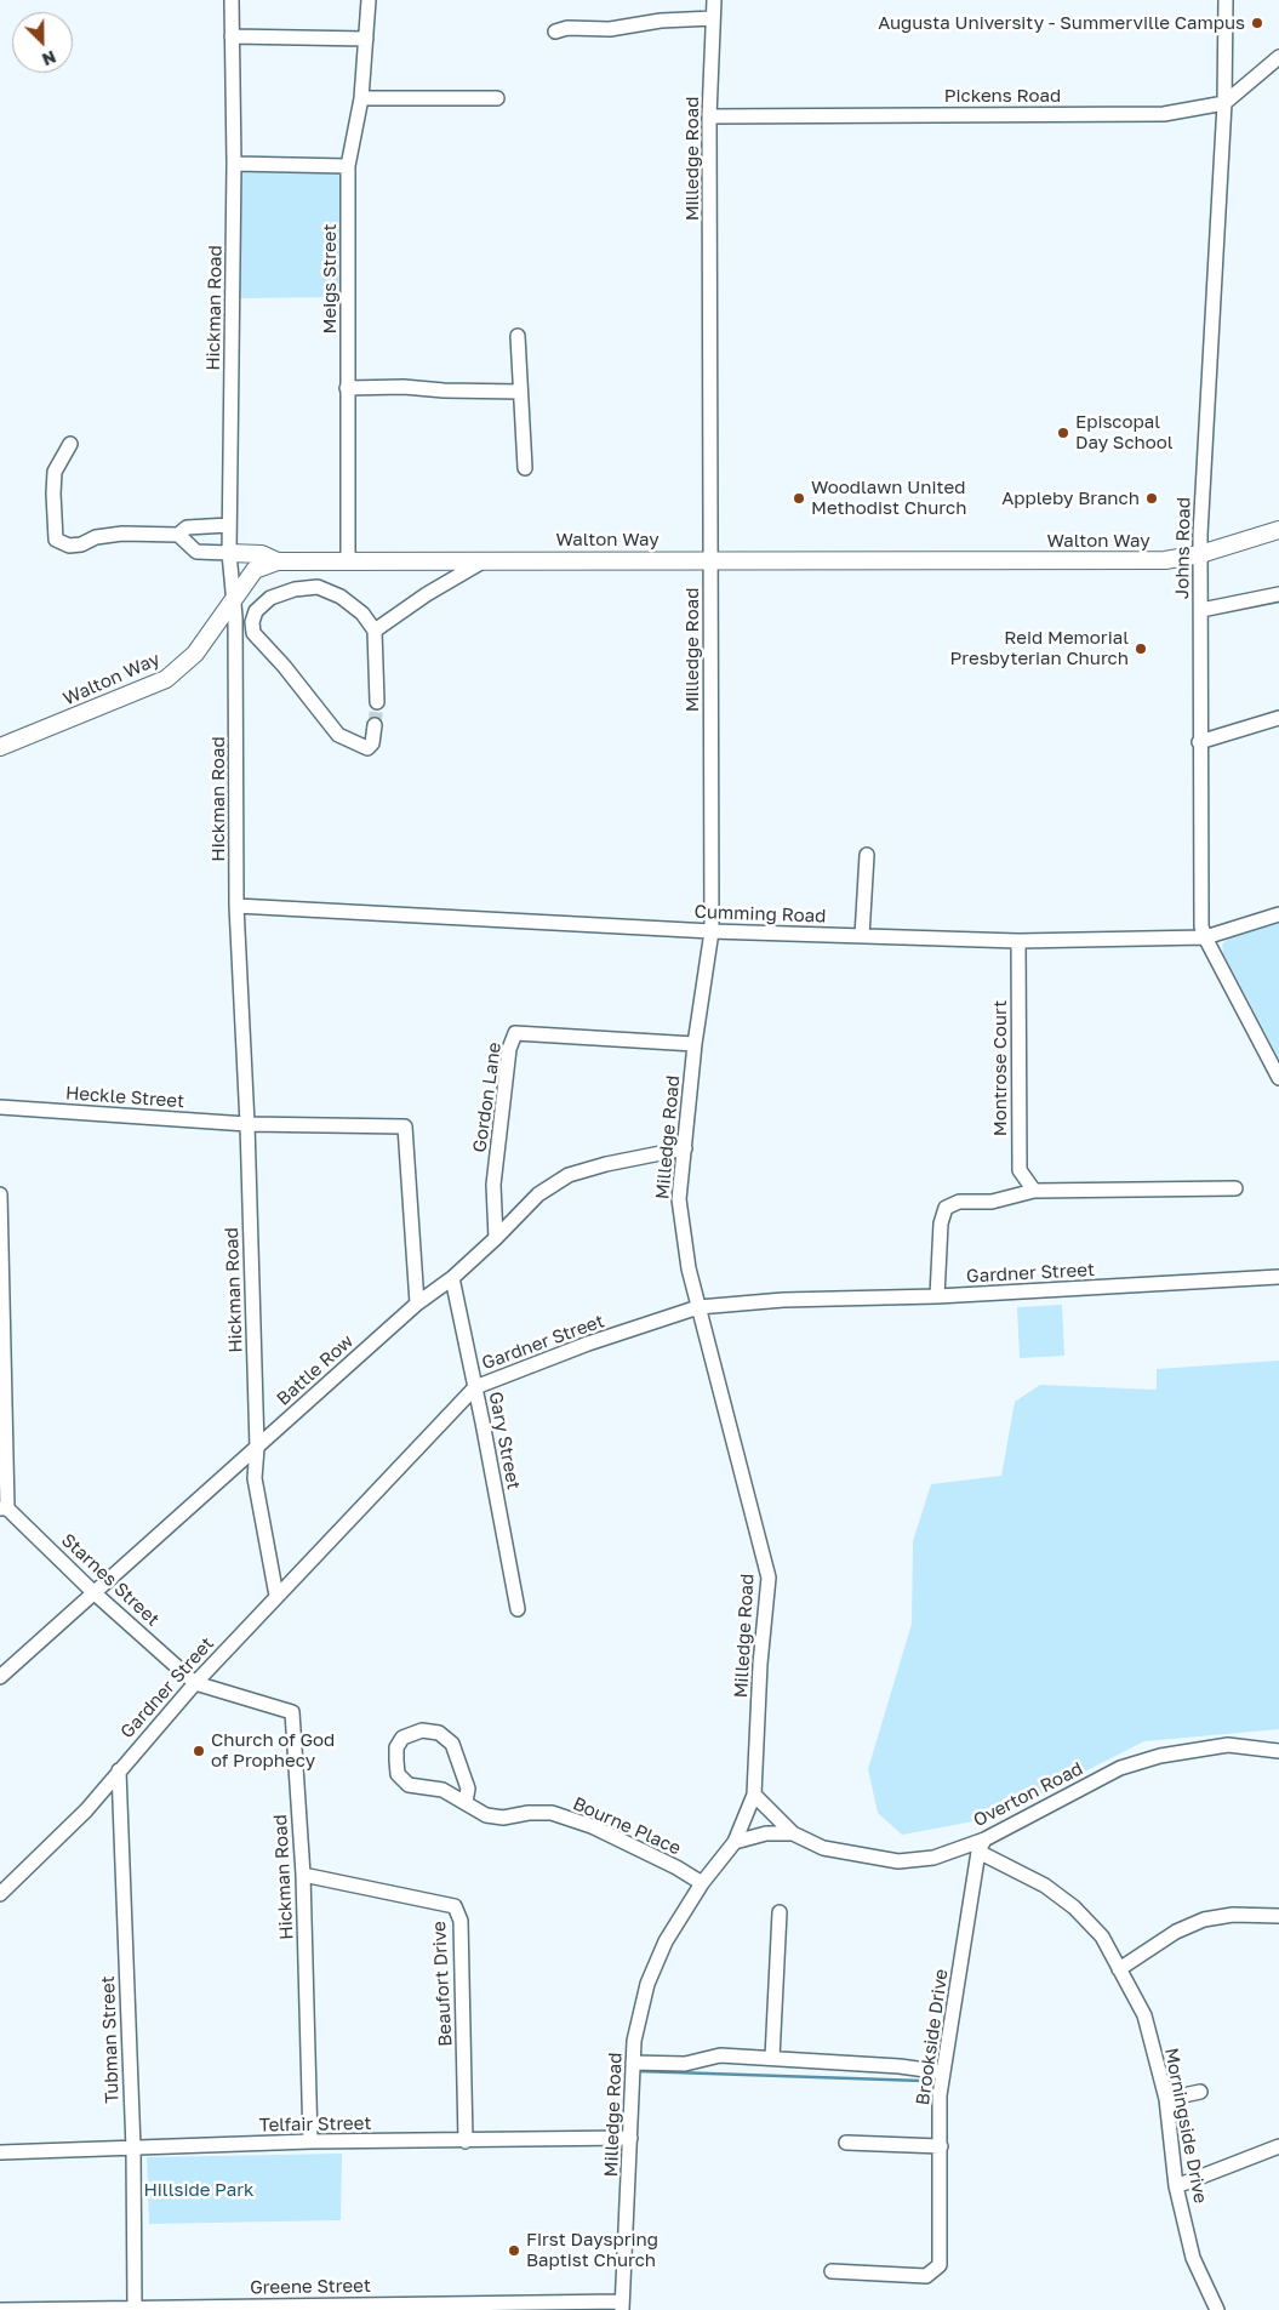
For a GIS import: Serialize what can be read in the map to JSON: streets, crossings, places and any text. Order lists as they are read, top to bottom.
{
  "streets": {
    "main road": ["Walton Way"],
    "street": [
      "Pickens Road",
      "Milledge Road",
      "Meigs Street",
      "Hickman Road",
      "Johns Road",
      "Cumming Road",
      "Montrose Court",
      "Heckle Street",
      "Gordon Lane",
      "Gardner Street",
      "Battle Row",
      "Gary Street",
      "Starnes Street",
      "Overton Road",
      "Bourne Place",
      "Beaufort Drive",
      "Brookside Drive",
      "Tubman Street",
      "Telfair Street",
      "Morningside Drive",
      "Greene Street"
    ]
  },
  "crossings": [
    ["Pickens Road", "Milledge Road"],
    ["Pickens Road", "Johns Road"],
    ["Milledge Road", "Walton Way"],
    ["Milledge Road", "Cumming Road"],
    ["Milledge Road", "Gordon Lane"],
    ["Milledge Road", "Gardner Street"],
    ["Milledge Road", "Battle Row"],
    ["Milledge Road", "Overton Road"],
    ["Milledge Road", "Bourne Place"],
    ["Milledge Road", "Telfair Street"],
    ["Milledge Road", "Greene Street"],
    ["Meigs Street", "Walton Way"],
    ["Hickman Road", "Walton Way"],
    ["Hickman Road", "Cumming Road"],
    ["Hickman Road", "Heckle Street"],
    ["Hickman Road", "Gardner Street"],
    ["Hickman Road", "Battle Row"],
    ["Hickman Road", "Starnes Street"],
    ["Hickman Road", "Beaufort Drive"],
    ["Hickman Road", "Telfair Street"],
    ["Walton Way", "Johns Road"],
    ["Johns Road", "Cumming Road"],
    ["Cumming Road", "Montrose Court"],
    ["Gordon Lane", "Battle Row"],
    ["Gardner Street", "Gary Street"],
    ["Gardner Street", "Starnes Street"],
    ["Gardner Street", "Tubman Street"],
    ["Battle Row", "Gary Street"],
    ["Battle Row", "Starnes Street"],
    ["Overton Road", "Brookside Drive"],
    ["Overton Road", "Morningside Drive"],
    ["Beaufort Drive", "Telfair Street"],
    ["Brookside Drive", "Morningside Drive"],
    ["Tubman Street", "Telfair Street"],
    ["Tubman Street", "Greene Street"]
  ],
  "parks": ["Hillside Park"],
  "places": [
    "Augusta University - Summerville Campus",
    "Episcopal Day School",
    "Woodlawn United Methodist Church",
    "Appleby Branch",
    "Reid Memorial Presbyterian Church",
    "Church of God of Prophecy",
    "First Dayspring Baptist Church"
  ],
  "north": "bottom right"
}
